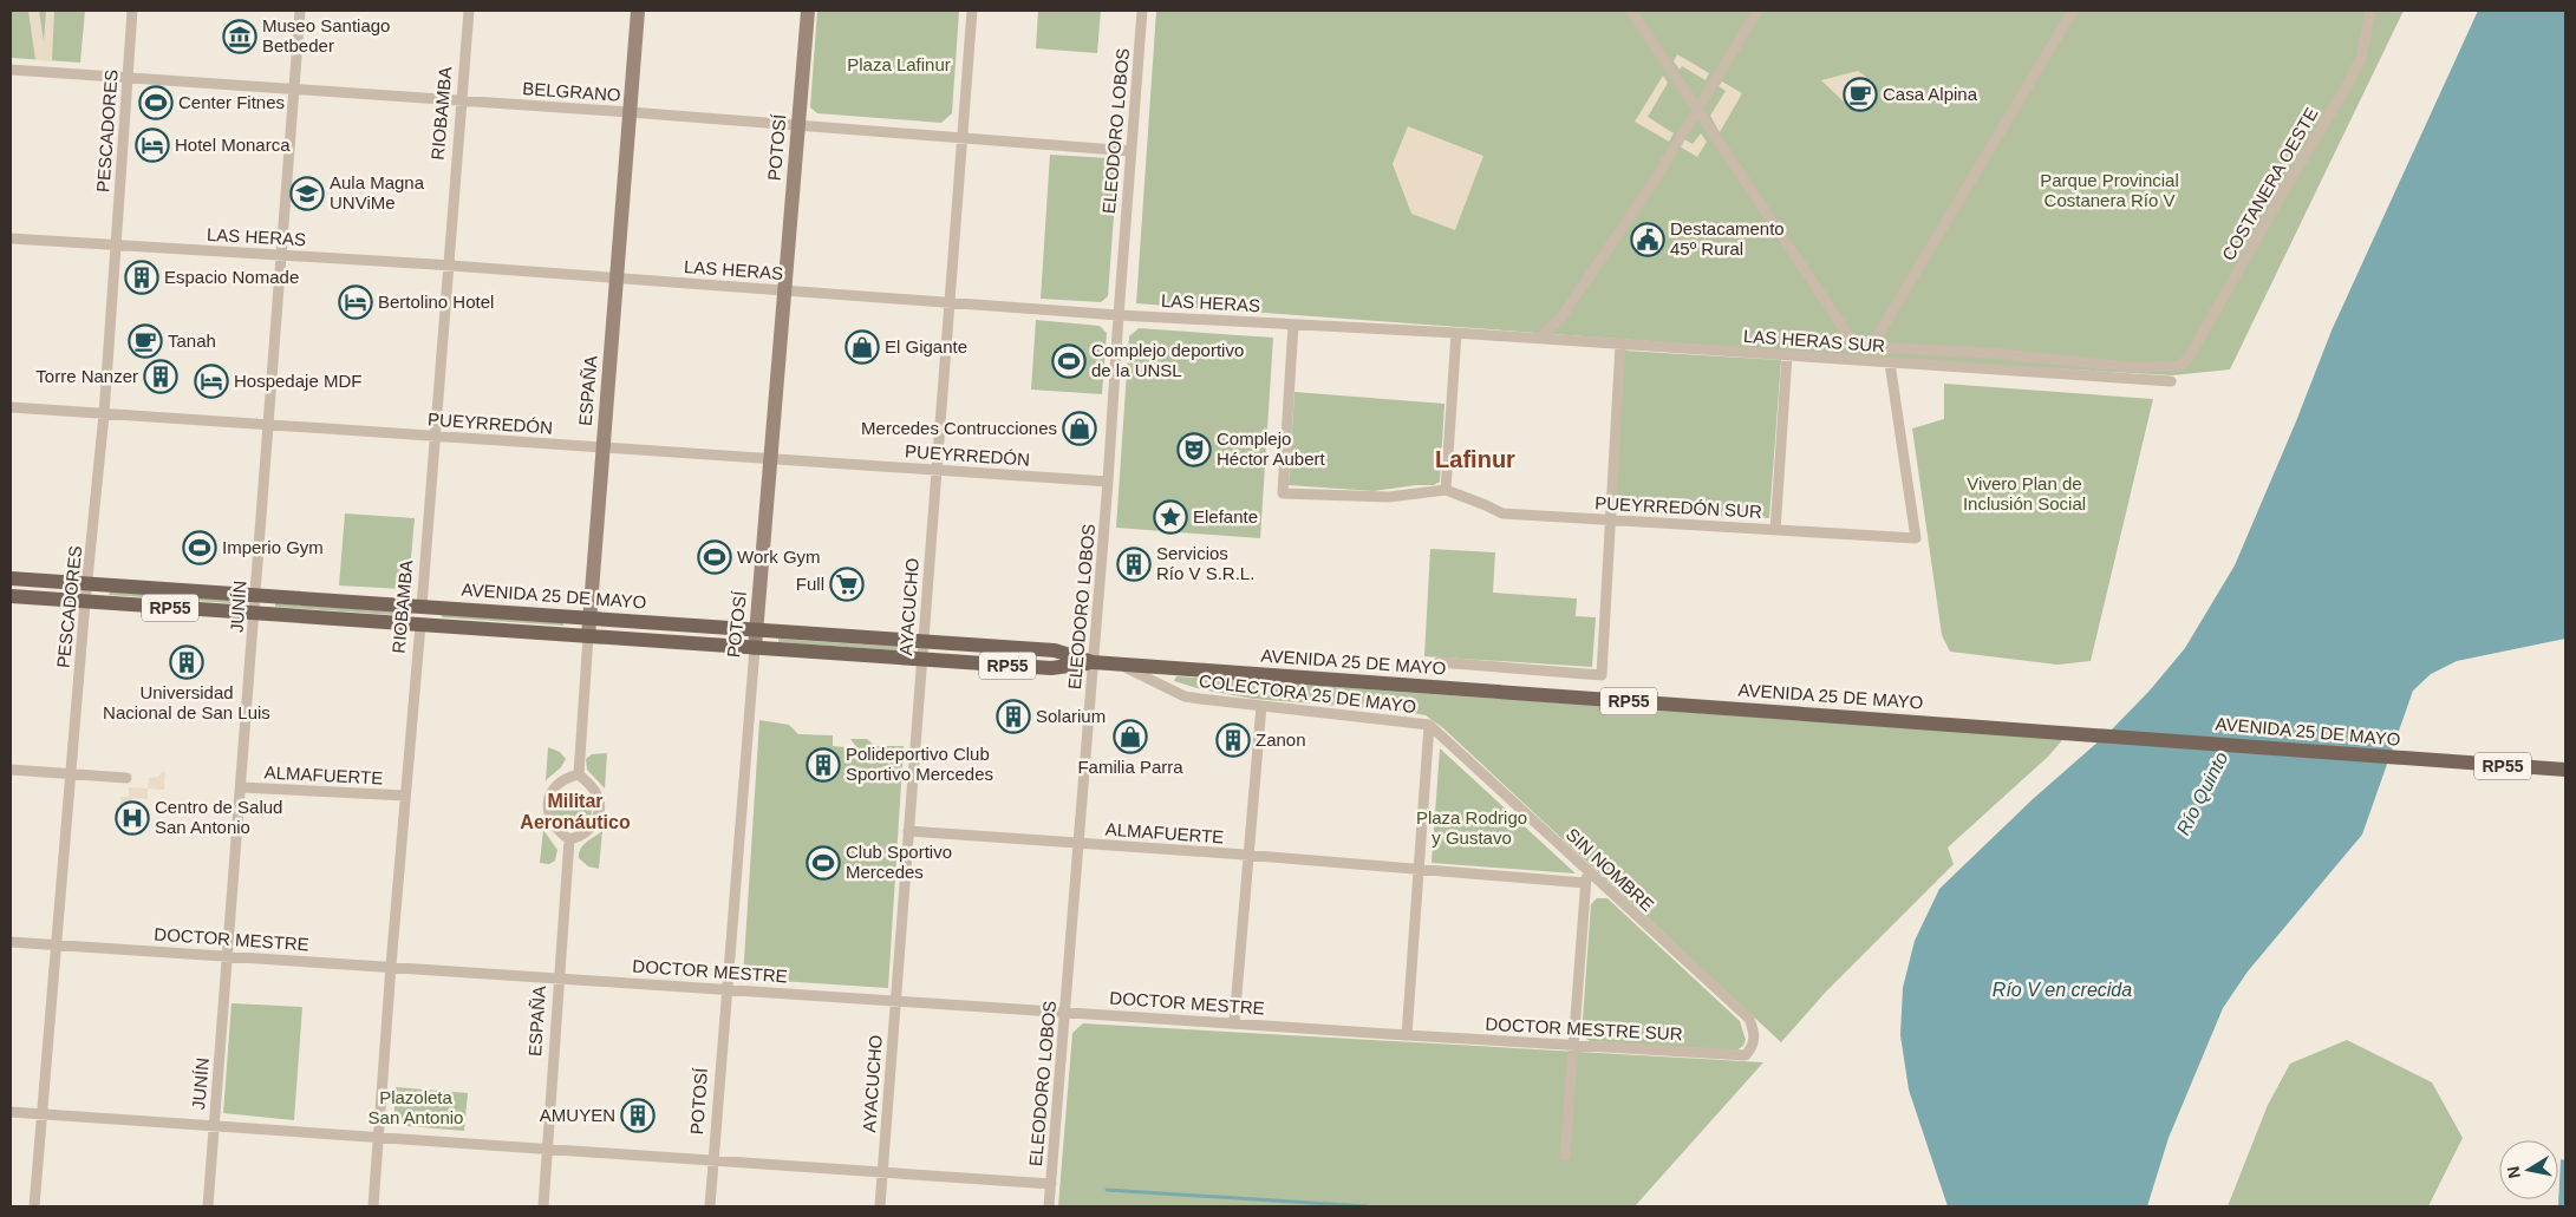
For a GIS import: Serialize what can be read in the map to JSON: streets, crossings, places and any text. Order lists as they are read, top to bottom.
{
  "streets": {
    "main road": ["AVENIDA 25 DE MAYO", "RP55"],
    "street": [
      "BELGRANO",
      "RIOBAMBA",
      "PESCADORES",
      "ELEODORO LOBOS",
      "POTOSÍ",
      "COSTANERA OESTE",
      "LAS HERAS",
      "LAS HERAS SUR",
      "ESPAÑA",
      "PUEYRREDÓN",
      "PUEYRREDÓN SUR",
      "JUNÍN",
      "AYACUCHO",
      "COLECTORA 25 DE MAYO",
      "ALMAFUERTE",
      "SIN NOMBRE",
      "DOCTOR MESTRE",
      "DOCTOR MESTRE SUR"
    ]
  },
  "crossings": [
    ["BELGRANO", "RIOBAMBA"],
    ["BELGRANO", "PESCADORES"],
    ["BELGRANO", "ELEODORO LOBOS"],
    ["BELGRANO", "POTOSÍ"],
    ["BELGRANO", "ESPAÑA"],
    ["BELGRANO", "JUNÍN"],
    ["BELGRANO", "AYACUCHO"],
    ["RIOBAMBA", "LAS HERAS"],
    ["RIOBAMBA", "PUEYRREDÓN"],
    ["RIOBAMBA", "AVENIDA 25 DE MAYO"],
    ["RIOBAMBA", "ALMAFUERTE"],
    ["RIOBAMBA", "DOCTOR MESTRE"],
    ["PESCADORES", "LAS HERAS"],
    ["PESCADORES", "PUEYRREDÓN"],
    ["PESCADORES", "AVENIDA 25 DE MAYO"],
    ["PESCADORES", "DOCTOR MESTRE"],
    ["ELEODORO LOBOS", "LAS HERAS"],
    ["ELEODORO LOBOS", "PUEYRREDÓN"],
    ["ELEODORO LOBOS", "AVENIDA 25 DE MAYO"],
    ["ELEODORO LOBOS", "ALMAFUERTE"],
    ["ELEODORO LOBOS", "DOCTOR MESTRE"],
    ["POTOSÍ", "LAS HERAS"],
    ["POTOSÍ", "PUEYRREDÓN"],
    ["POTOSÍ", "AVENIDA 25 DE MAYO"],
    ["POTOSÍ", "DOCTOR MESTRE"],
    ["LAS HERAS", "LAS HERAS SUR"],
    ["LAS HERAS", "ESPAÑA"],
    ["LAS HERAS", "JUNÍN"],
    ["LAS HERAS", "AYACUCHO"],
    ["LAS HERAS SUR", "PUEYRREDÓN SUR"],
    ["ESPAÑA", "PUEYRREDÓN"],
    ["ESPAÑA", "AVENIDA 25 DE MAYO"],
    ["ESPAÑA", "DOCTOR MESTRE"],
    ["PUEYRREDÓN", "JUNÍN"],
    ["PUEYRREDÓN", "AYACUCHO"],
    ["AVENIDA 25 DE MAYO", "JUNÍN"],
    ["AVENIDA 25 DE MAYO", "AYACUCHO"],
    ["AVENIDA 25 DE MAYO", "COLECTORA 25 DE MAYO"],
    ["JUNÍN", "ALMAFUERTE"],
    ["JUNÍN", "DOCTOR MESTRE"],
    ["AYACUCHO", "ALMAFUERTE"],
    ["AYACUCHO", "DOCTOR MESTRE"],
    ["COLECTORA 25 DE MAYO", "SIN NOMBRE"],
    ["ALMAFUERTE", "SIN NOMBRE"],
    ["SIN NOMBRE", "DOCTOR MESTRE SUR"],
    ["DOCTOR MESTRE", "DOCTOR MESTRE SUR"]
  ],
  "districts": ["Lafinur", "Militar Aeronáutico"],
  "water": ["Río Quinto", "Río V en crecida"],
  "parks": [
    "Plaza Lafinur",
    "Parque Provincial Costanera Río V",
    "Vivero Plan de Inclusión Social",
    "Plaza Rodrigo y Gustavo",
    "Plazoleta San Antonio"
  ],
  "places": {
    "museum": ["Museo Santiago Betbeder"],
    "cafe": ["Casa Alpina", "Tanah"],
    "sports": [
      "Center Fitnes",
      "Complejo deportivo de la UNSL",
      "Imperio Gym",
      "Work Gym",
      "Club Sportivo Mercedes"
    ],
    "hotel": ["Hotel Monarca", "Bertolino Hotel", "Hospedaje MDF"],
    "school or university": ["Aula Magna UNViMe"],
    "public building": ["Destacamento 45º Rural"],
    "building": [
      "Espacio Nomade",
      "Torre Nanzer",
      "Servicios Río V S.R.L.",
      "Universidad Nacional de San Luis",
      "Solarium",
      "Zanon",
      "Polideportivo Club Sportivo Mercedes",
      "AMUYEN"
    ],
    "shop": ["El Gigante", "Mercedes Contrucciones", "Familia Parra"],
    "theatre": ["Complejo Héctor Aubert"],
    "place": ["Elefante"],
    "supermarket": ["Full"],
    "hospital": ["Centro de Salud San Antonio"]
  },
  "north": "left"
}
